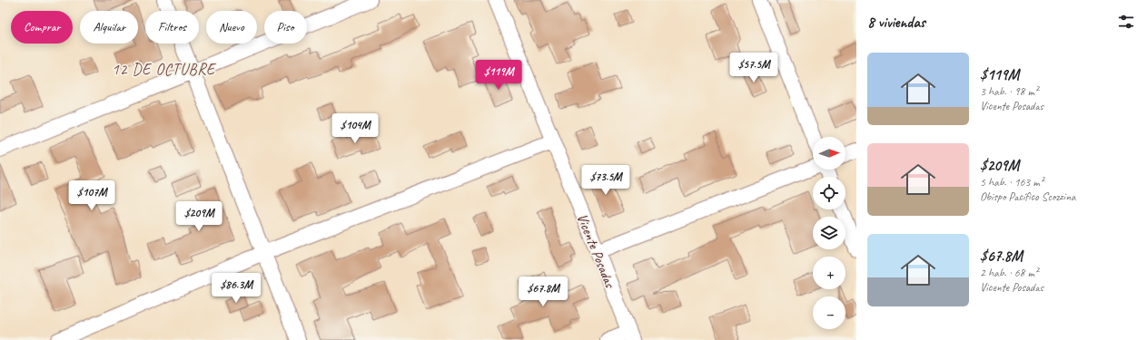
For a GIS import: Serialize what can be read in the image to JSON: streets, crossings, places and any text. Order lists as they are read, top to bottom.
{
  "streets": {
    "street": ["Vicente Posadas"]
  },
  "districts": ["12 DE OCTUBRE"],
  "north": "right",
  "page": {
    "heading": "8 viviendas",
    "chip": [
      "Comprar",
      "Alquilar",
      "Filtros",
      "Nuevo",
      "Piso"
    ],
    "list": [
      {
        "name": "$119M",
        "note": "3 hab. · 98 m² · Vicente Posadas"
      },
      {
        "name": "$209M",
        "note": "5 hab. · 163 m² · Obispo Pacífico Scozzina"
      },
      {
        "name": "$67.8M",
        "note": "2 hab. · 68 m² · Vicente Posadas"
      }
    ],
    "price": [
      "$57.5M",
      "$119M",
      "$104M",
      "$73.5M",
      "$107M",
      "$209M",
      "$86.3M",
      "$67.8M"
    ],
    "map_buttons": ["+", "−"]
  }
}
